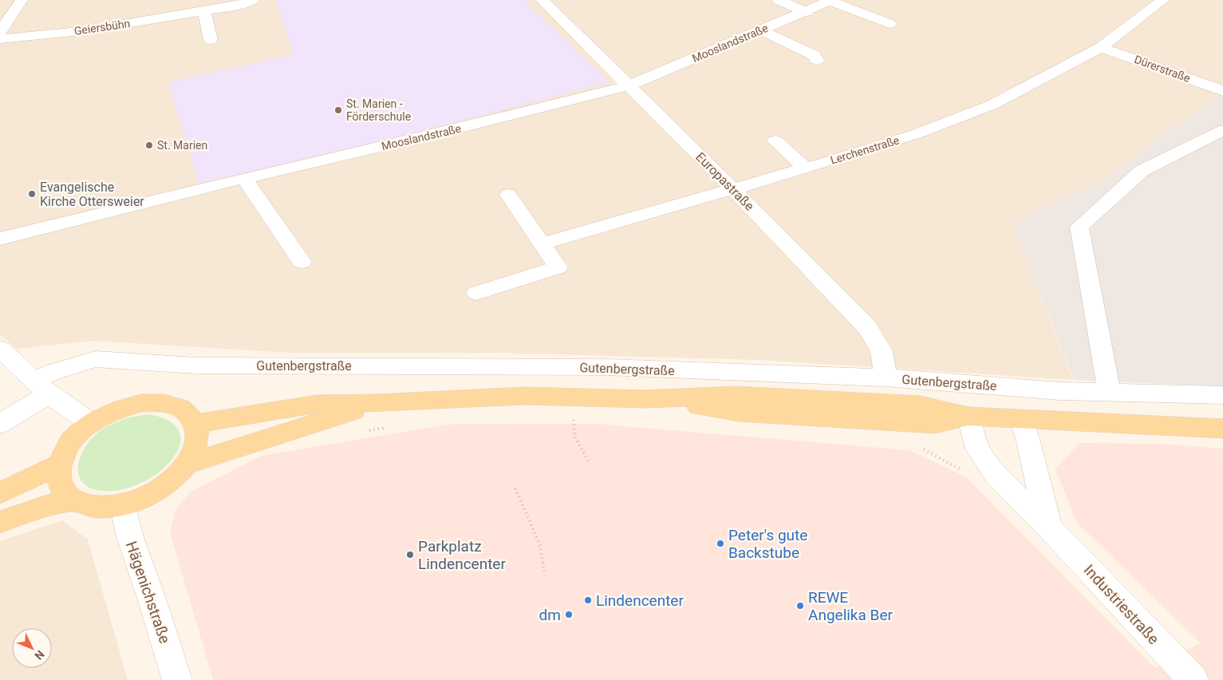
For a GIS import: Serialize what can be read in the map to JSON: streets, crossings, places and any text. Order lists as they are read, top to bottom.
{
  "streets": {
    "street": [
      "Geiersbühn",
      "Mooslandstraße",
      "Dürerstraße",
      "Lerchenstraße",
      "Europastraße",
      "Gutenbergstraße",
      "Hägenichstraße",
      "Industriestraße"
    ]
  },
  "crossings": [
    ["Mooslandstraße", "Europastraße"],
    ["Dürerstraße", "Lerchenstraße"],
    ["Lerchenstraße", "Europastraße"],
    ["Europastraße", "Gutenbergstraße"]
  ],
  "places": [
    "St. Marien - Förderschule",
    "St. Marien",
    "Evangelische Kirche Ottersweier",
    "Peter's gute Backstube",
    "Parkplatz Lindencenter",
    "Lindencenter",
    "REWE Angelika Ber",
    "dm"
  ],
  "north": "bottom right"
}
